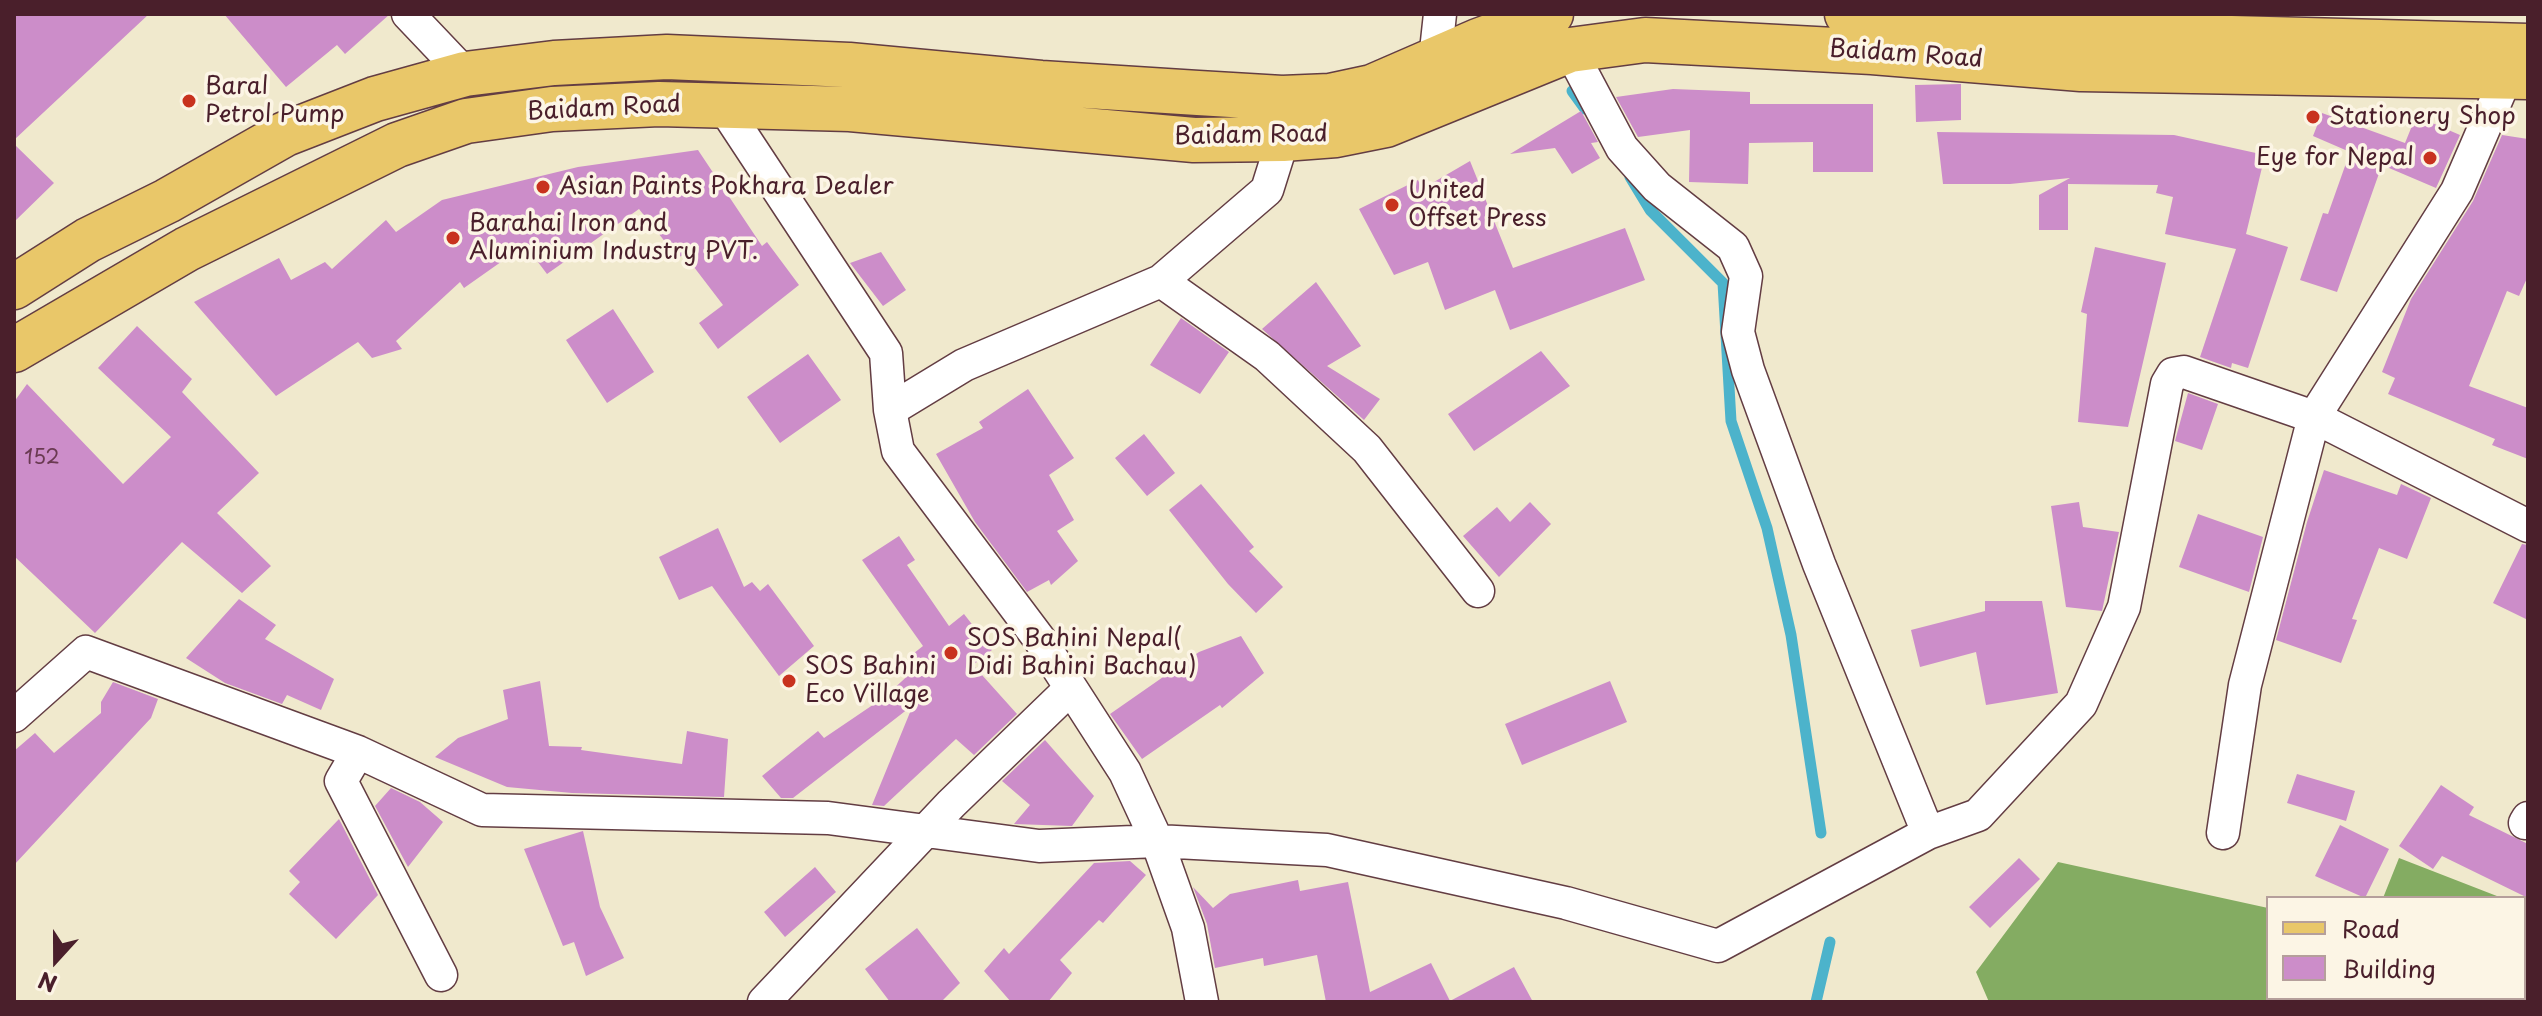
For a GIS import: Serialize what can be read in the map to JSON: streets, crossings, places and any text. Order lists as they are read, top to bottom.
{
  "streets": {
    "main road": ["Baidam Road"]
  },
  "places": [
    "Baral Petrol Pump",
    "Stationery Shop",
    "Eye for Nepal",
    "Asian Paints Pokhara Dealer",
    "United Offset Press",
    "Barahai Iron and Aluminium Industry PVT.",
    "SOS Bahini Nepal( Didi Bahini Bachau)",
    "SOS Bahini Eco Village"
  ],
  "house_numbers": ["152"],
  "legend": ["Road", "Building"],
  "north": "bottom"
}
